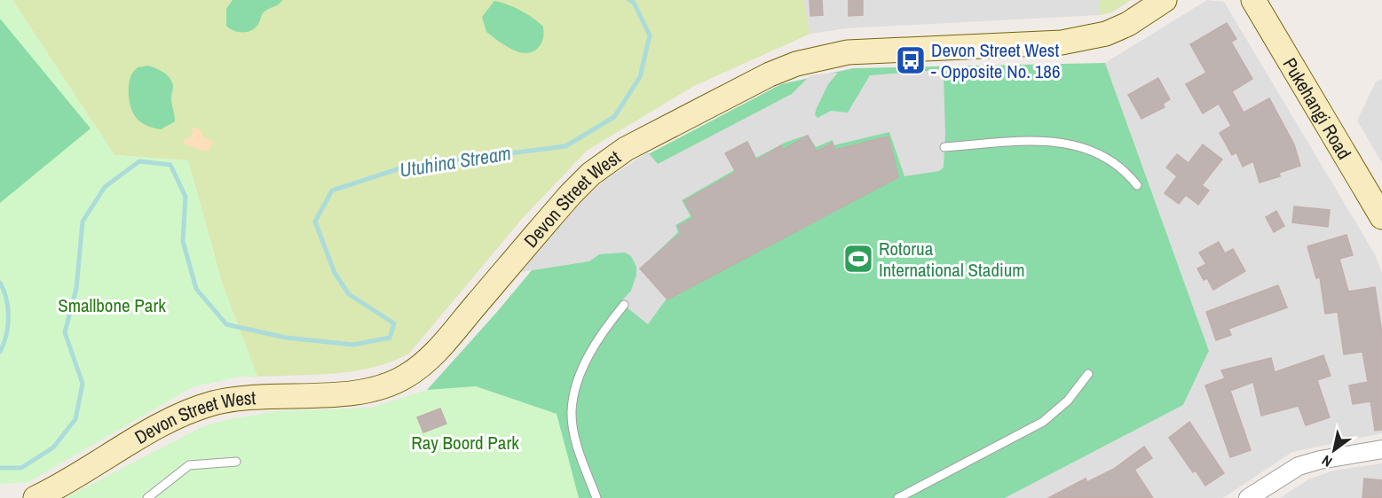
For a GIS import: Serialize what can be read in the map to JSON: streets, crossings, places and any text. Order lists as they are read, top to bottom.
{
  "streets": {
    "main road": ["Pukehangi Road", "Devon Street West"]
  },
  "water": ["Utuhina Stream"],
  "parks": ["Smallbone Park", "Ray Boord Park"],
  "places": {
    "bus stop": ["Devon Street West - Opposite No. 186"],
    "sports": ["Rotorua International Stadium"]
  },
  "north": "bottom left"
}
